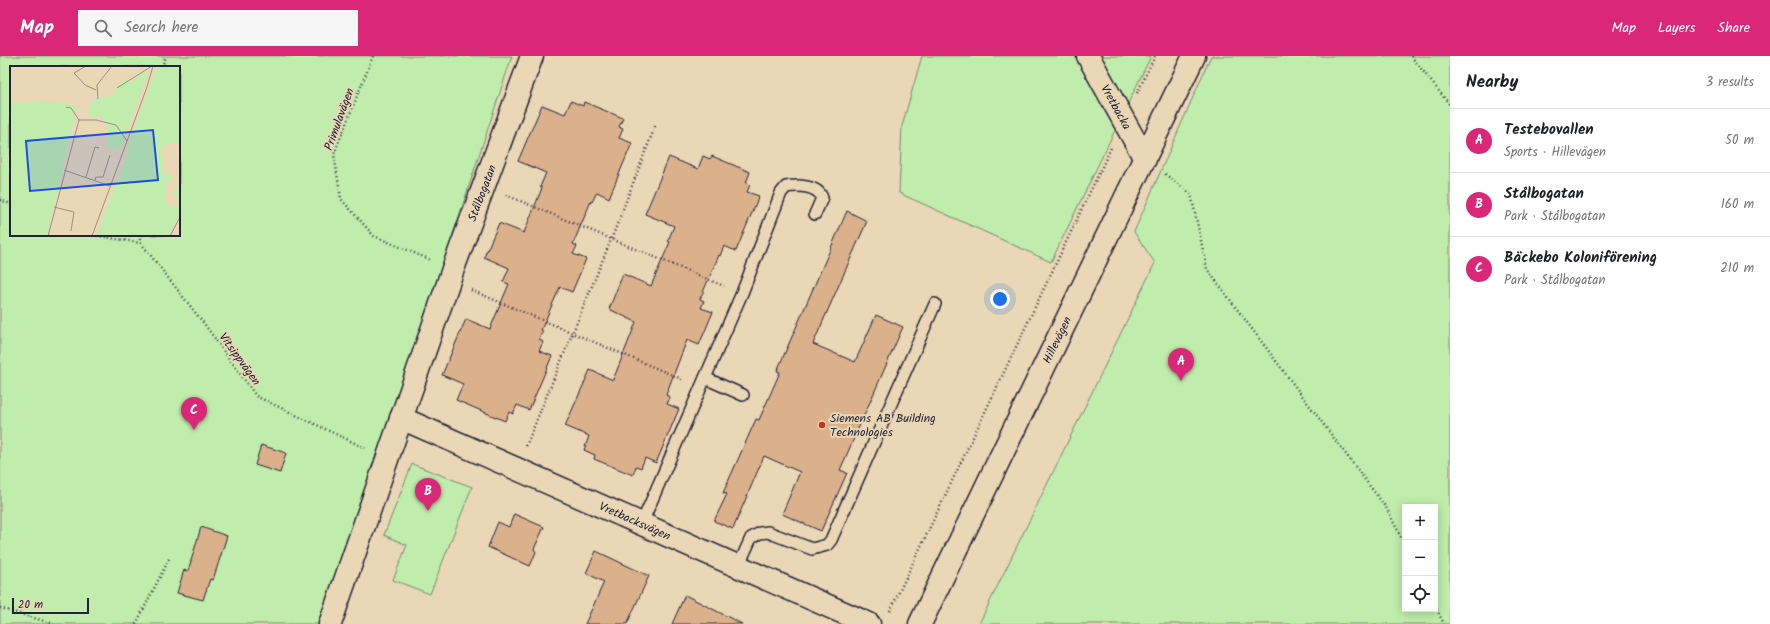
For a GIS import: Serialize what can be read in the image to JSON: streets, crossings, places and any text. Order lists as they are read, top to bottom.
{
  "streets": {
    "street": [
      "Vretbacka",
      "Stålbogatan",
      "Hillevägen",
      "Vretbacksvägen"
    ],
    "path": ["Primulavägen", "Vitsippvägen"]
  },
  "crossings": [
    ["Vretbacka", "Hillevägen"],
    ["Primulavägen", "Stålbogatan"],
    ["Stålbogatan", "Vitsippvägen"],
    ["Stålbogatan", "Vretbacksvägen"]
  ],
  "places": ["Siemens AB Building Technologies"],
  "scale_bar": "20 m",
  "page": {
    "header": "Map",
    "search": "Search here",
    "nav": ["Map", "Layers", "Share"],
    "heading": ["Nearby", "3 results"],
    "list": [
      {
        "mark": "A",
        "name": "Testebovallen",
        "note": "Sports · Hillevägen",
        "value": "50 m"
      },
      {
        "mark": "B",
        "name": "Stålbogatan",
        "note": "Park · Stålbogatan",
        "value": "160 m"
      },
      {
        "mark": "C",
        "name": "Bäckebo Koloniförening",
        "note": "Park · Stålbogatan",
        "value": "210 m"
      }
    ],
    "pins": ["A", "C", "B"],
    "map_buttons": ["+", "−"],
    "scale": "20 m"
  }
}
